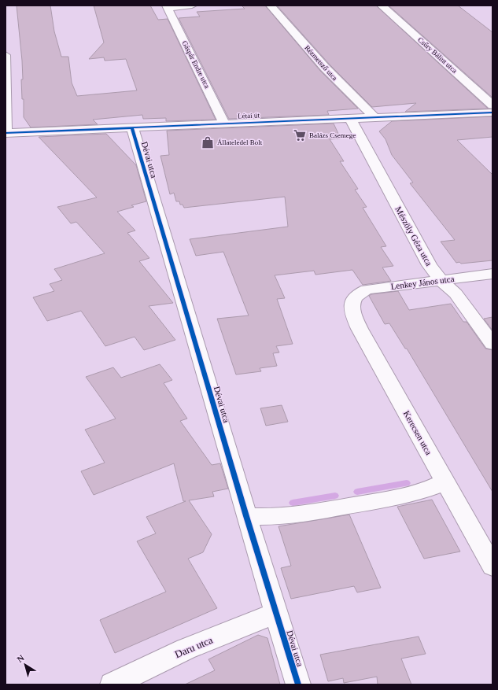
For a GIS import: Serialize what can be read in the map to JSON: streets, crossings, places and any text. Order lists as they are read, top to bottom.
{
  "streets": {
    "street": [
      "Csűry Bálint utca",
      "Rézmetsző utca",
      "Gáspár Endre utca",
      "Létai út",
      "Dévai utca",
      "Mészöly Géza utca",
      "Lenkey János utca",
      "Kerecsen utca",
      "Daru utca"
    ]
  },
  "crossings": [
    ["Rézmetsző utca", "Létai út"],
    ["Gáspár Endre utca", "Létai út"],
    ["Létai út", "Dévai utca"],
    ["Létai út", "Mészöly Géza utca"],
    ["Dévai utca", "Daru utca"],
    ["Mészöly Géza utca", "Lenkey János utca"],
    ["Lenkey János utca", "Kerecsen utca"]
  ],
  "places": {
    "supermarket": ["Balázs Csemege"],
    "shop": ["Állateledel Bolt"]
  },
  "north": "top left"
}
